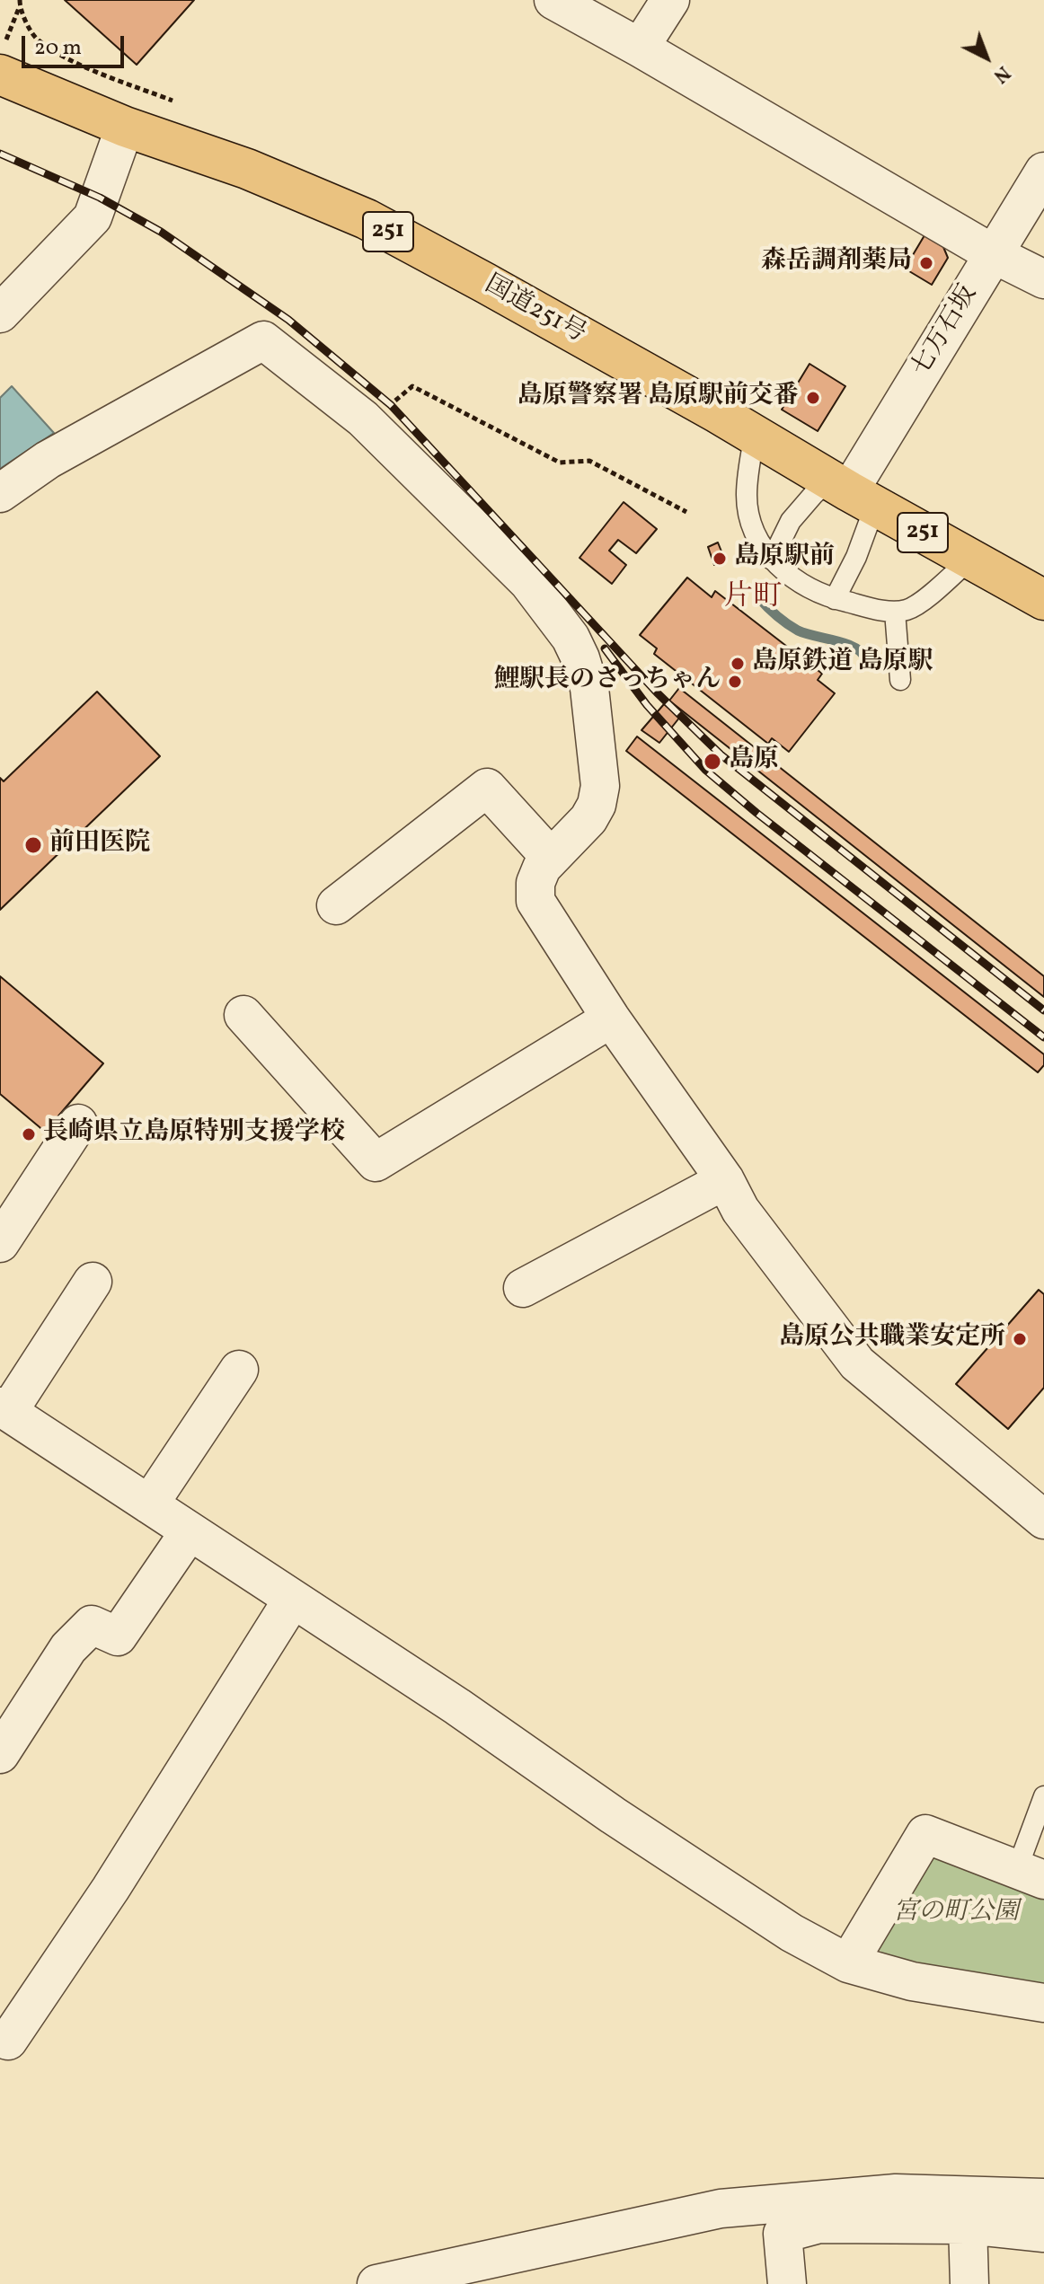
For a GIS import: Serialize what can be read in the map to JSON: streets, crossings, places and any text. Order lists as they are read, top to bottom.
{
  "streets": {
    "highway": ["251", "国道251号"],
    "street": ["七万石坂"]
  },
  "crossings": [
    ["国道251号", "七万石坂"]
  ],
  "districts": ["片町"],
  "parks": ["宮の町公園"],
  "places": [
    "森岳調剤薬局",
    "島原警察署 島原駅前交番",
    "島原駅前",
    "島原鉄道 島原駅",
    "鯉駅長のさっちゃん",
    "島原",
    "前田医院",
    "長崎県立島原特別支援学校",
    "島原公共職業安定所"
  ],
  "scale_bar": "20 m",
  "north": "bottom right"
}
